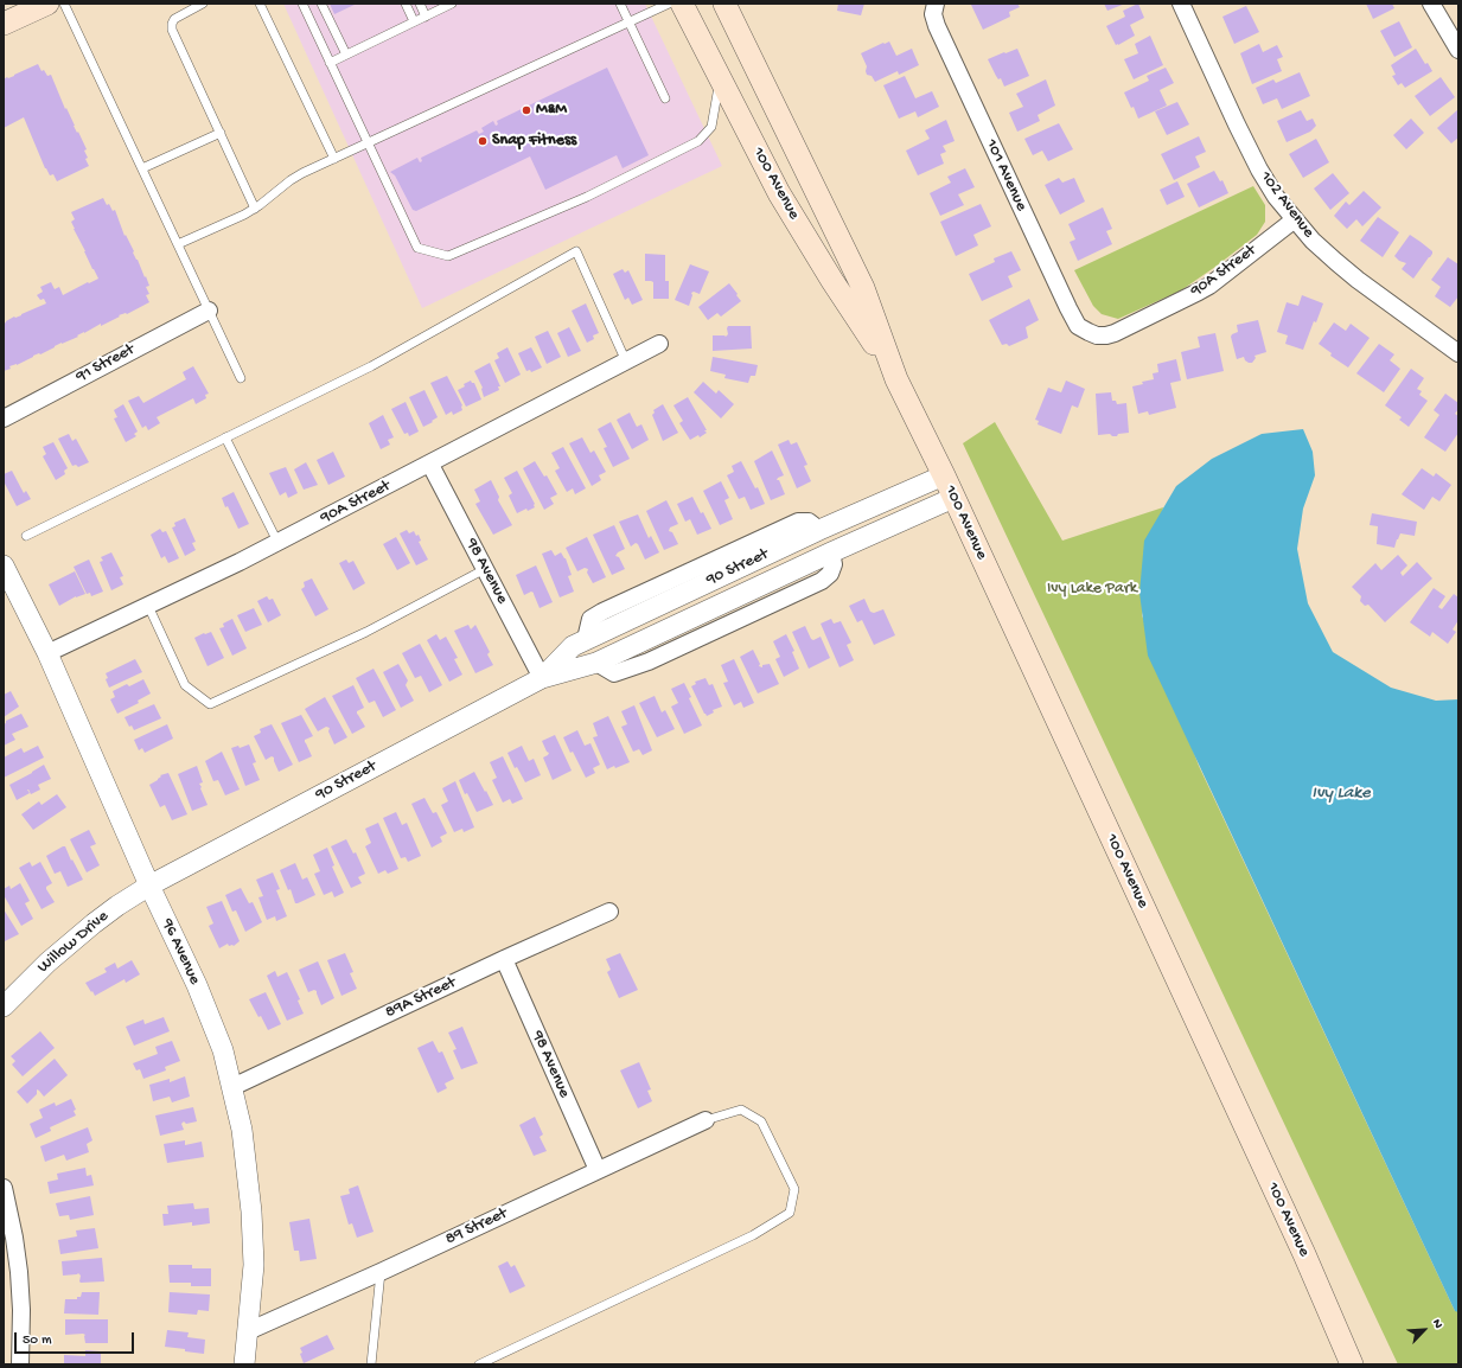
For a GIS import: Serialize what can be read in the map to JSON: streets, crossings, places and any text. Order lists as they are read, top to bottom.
{
  "streets": {
    "main road": ["100 Avenue"],
    "street": [
      "101 Avenue",
      "102 Avenue",
      "90A Street",
      "91 Street",
      "90 Street",
      "98 Avenue",
      "Willow Drive",
      "96 Avenue",
      "89A Street",
      "89 Street"
    ]
  },
  "crossings": [
    ["101 Avenue", "90A Street"],
    ["100 Avenue", "90 Street"],
    ["102 Avenue", "90A Street"],
    ["90A Street", "98 Avenue"],
    ["90A Street", "96 Avenue"],
    ["90 Street", "98 Avenue"],
    ["90 Street", "Willow Drive"],
    ["90 Street", "96 Avenue"],
    ["98 Avenue", "89A Street"],
    ["98 Avenue", "89 Street"],
    ["Willow Drive", "96 Avenue"],
    ["96 Avenue", "89A Street"],
    ["96 Avenue", "89 Street"]
  ],
  "water": ["Ivy Lake"],
  "parks": ["Ivy Lake Park"],
  "places": ["M&M", "Snap Fitness"],
  "scale_bar": "50 m",
  "north": "top right"
}
